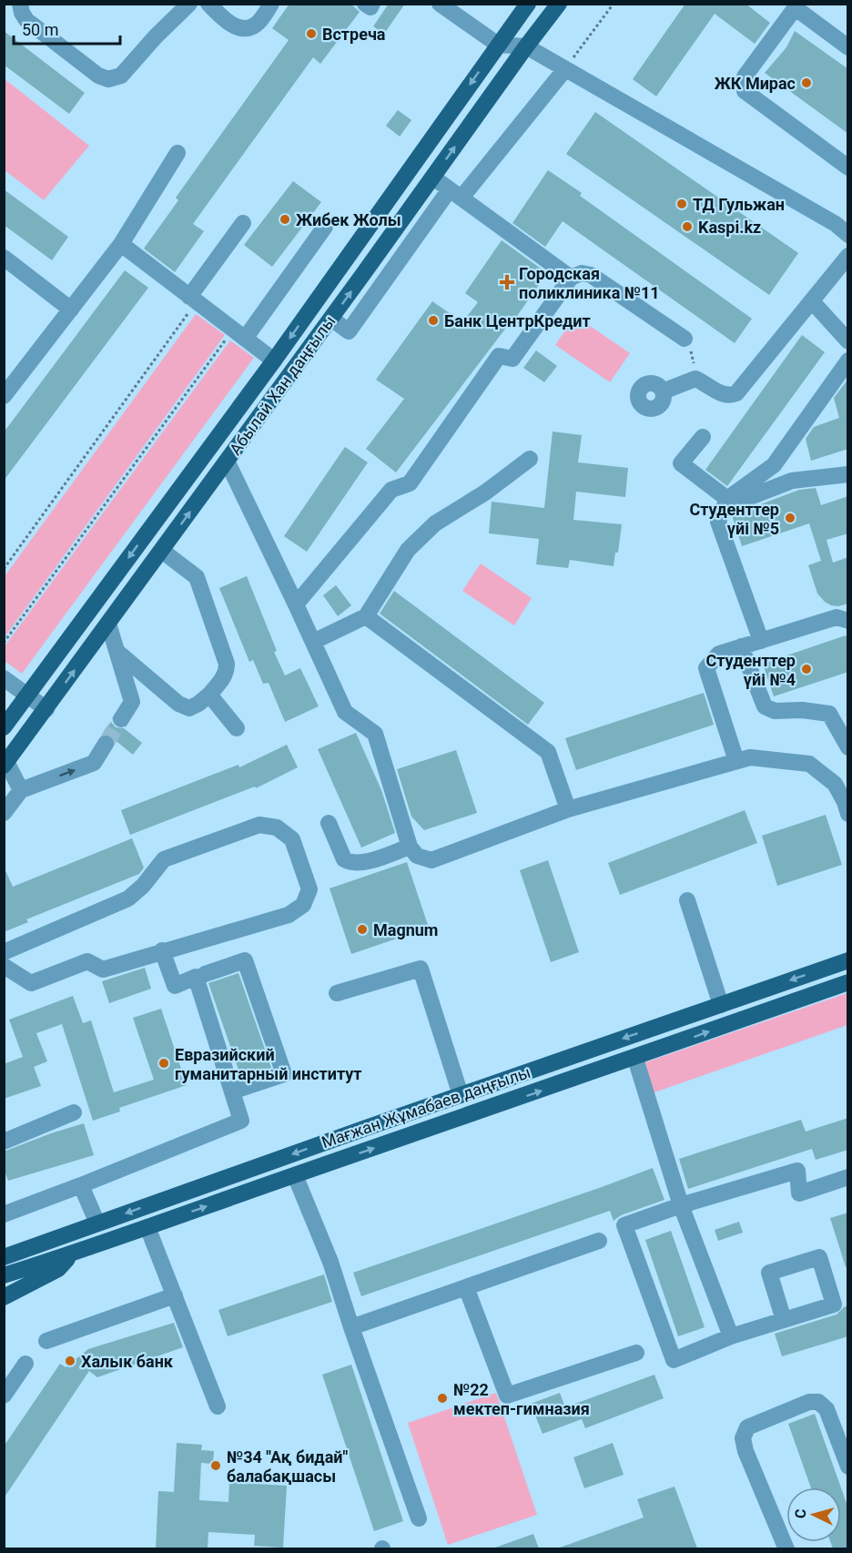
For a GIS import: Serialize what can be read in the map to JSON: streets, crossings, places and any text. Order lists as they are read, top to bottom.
{
  "streets": {
    "main road": ["Абылай Хан даңғылы", "Мағжан Жұмабаев даңғылы"]
  },
  "places": {
    "other": [
      "Встреча",
      "ЖК Мирас",
      "ТД Гульжан",
      "Жибек Жолы",
      "Kaspi.kz",
      "Банк ЦентрКредит",
      "Студенттер үйі №5",
      "Студенттер үйі №4",
      "Magnum",
      "Евразийский гуманитарный институт",
      "Халык банк",
      "№22 мектеп-гимназия",
      "№34 \"Ақ бидай\" балабақшасы"
    ],
    "health": ["Городская поликлиника №11"]
  },
  "scale_bar": "50 m",
  "north": "left"
}
